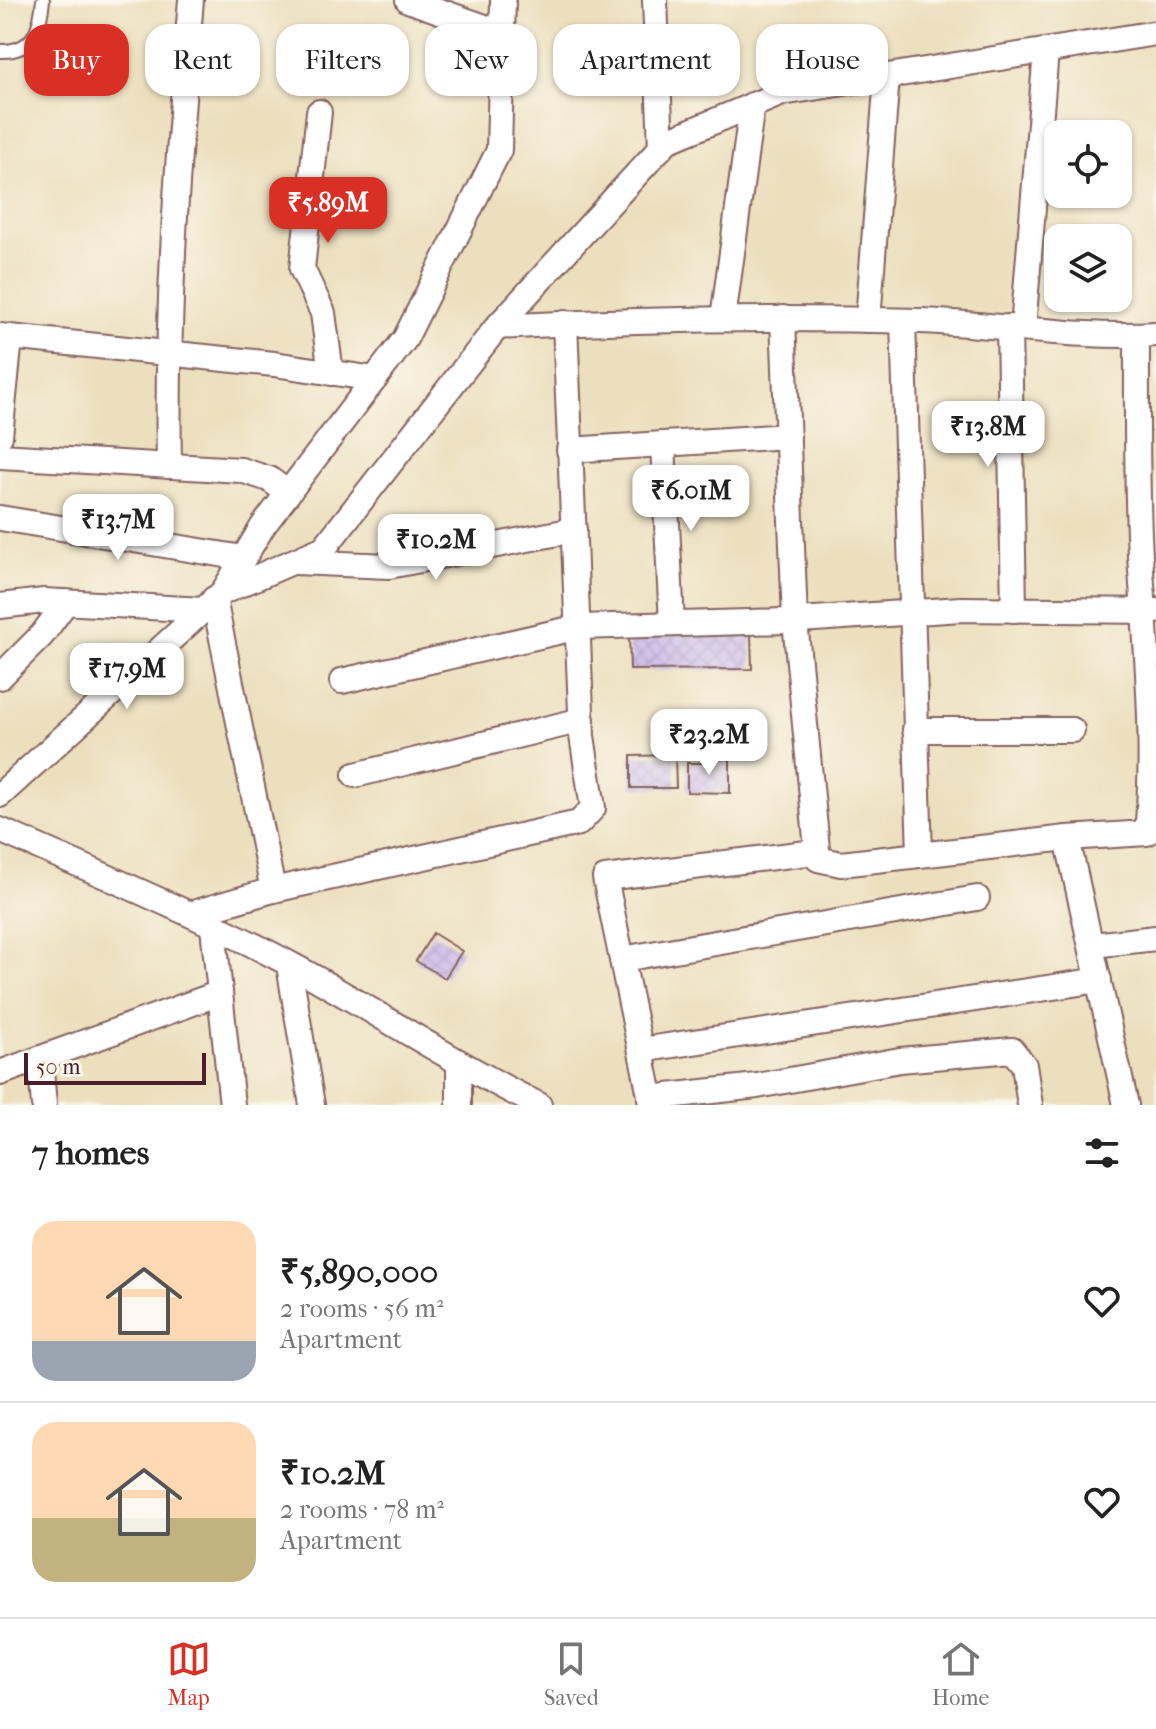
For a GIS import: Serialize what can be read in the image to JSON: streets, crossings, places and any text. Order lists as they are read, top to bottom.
{
  "scale_bar": "50 m",
  "page": {
    "chip": [
      "Buy",
      "Rent",
      "Filters",
      "New",
      "Apartment",
      "House"
    ],
    "price": [
      "₹5.89M",
      "₹13.8M",
      "₹6.01M",
      "₹13.7M",
      "₹10.2M",
      "₹17.9M",
      "₹23.2M"
    ],
    "scale": "50 m",
    "heading": "7 homes",
    "list": [
      {
        "name": "₹5,890,000",
        "note": "2 rooms · 56 m² · Apartment"
      },
      {
        "name": "₹10.2M",
        "note": "2 rooms · 78 m² · Apartment"
      }
    ],
    "tabs": ["Map", "Saved", "Home"]
  }
}
